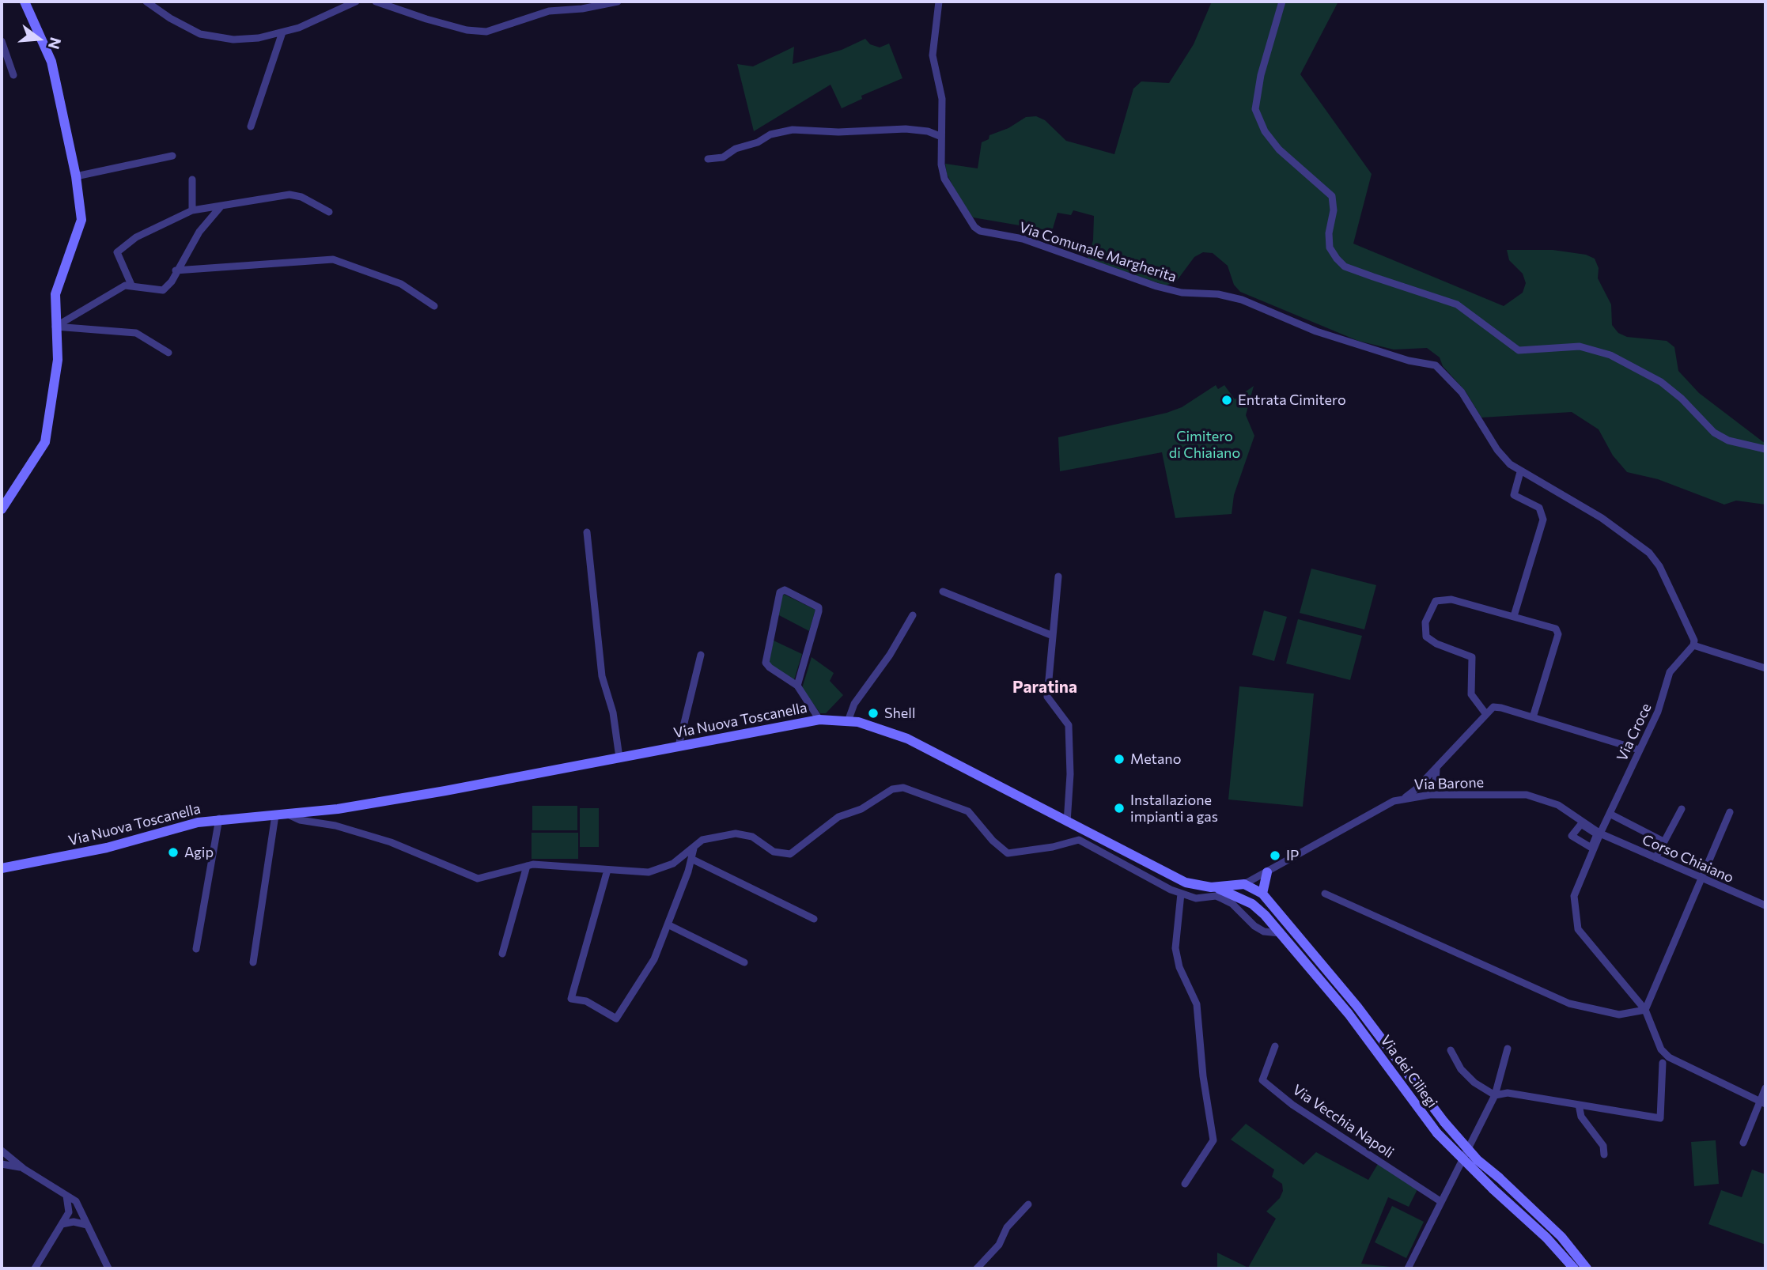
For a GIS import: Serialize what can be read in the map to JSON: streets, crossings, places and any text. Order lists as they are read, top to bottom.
{
  "streets": {
    "main road": ["Via Nuova Toscanella", "Via dei Ciliegi"],
    "street": [
      "Via Comunale Margherita",
      "Via Croce",
      "Via Barone",
      "Corso Chiaiano",
      "Via Vecchia Napoli"
    ]
  },
  "crossings": [
    ["Via Comunale Margherita", "Via Croce"],
    ["Via Nuova Toscanella", "Via Barone"],
    ["Via Nuova Toscanella", "Via dei Ciliegi"],
    ["Via Croce", "Via Barone"],
    ["Via Croce", "Corso Chiaiano"],
    ["Via Barone", "Corso Chiaiano"],
    ["Via Barone", "Via dei Ciliegi"]
  ],
  "districts": ["Paratina"],
  "parks": ["Cimitero di Chiaiano"],
  "places": [
    "Entrata Cimitero",
    "Shell",
    "Metano",
    "Installazione impianti a gas",
    "Agip",
    "IP"
  ],
  "north": "right"
}
